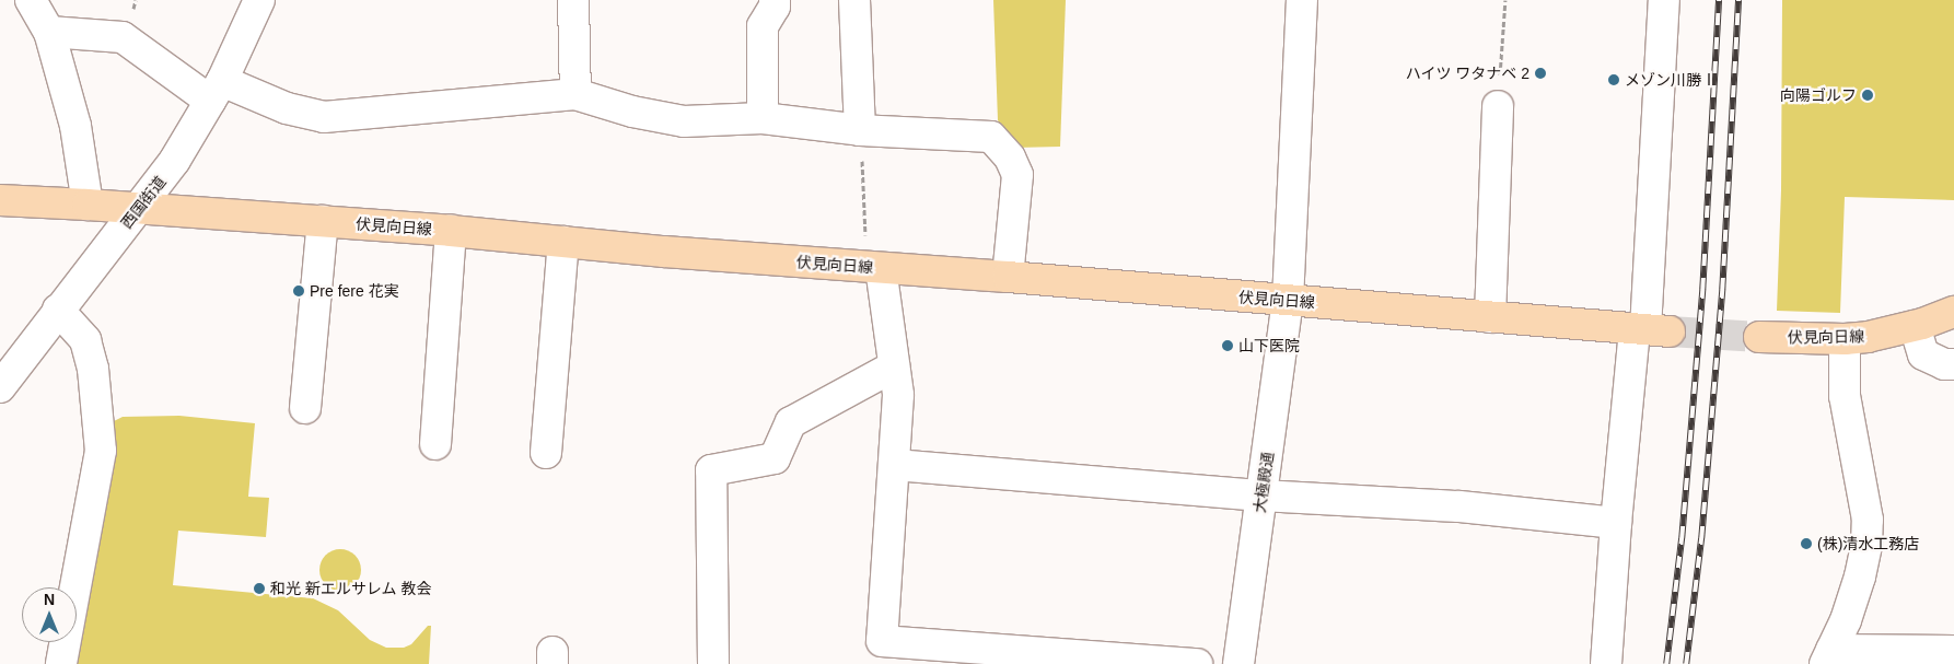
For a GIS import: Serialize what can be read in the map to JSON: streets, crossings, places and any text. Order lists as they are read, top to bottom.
{
  "streets": {
    "main road": ["伏見向日線"],
    "street": ["西国街道", "大極殿通"]
  },
  "crossings": [
    ["西国街道", "伏見向日線"],
    ["伏見向日線", "大極殿通"]
  ],
  "places": [
    "ハイツ ワタナベ 2",
    "メゾン川勝Ⅰ",
    "向陽ゴルフ",
    "Pre fere 花実",
    "山下医院",
    "(株)清水工務店",
    "和光 新エルサレム 教会"
  ],
  "north": "top"
}
